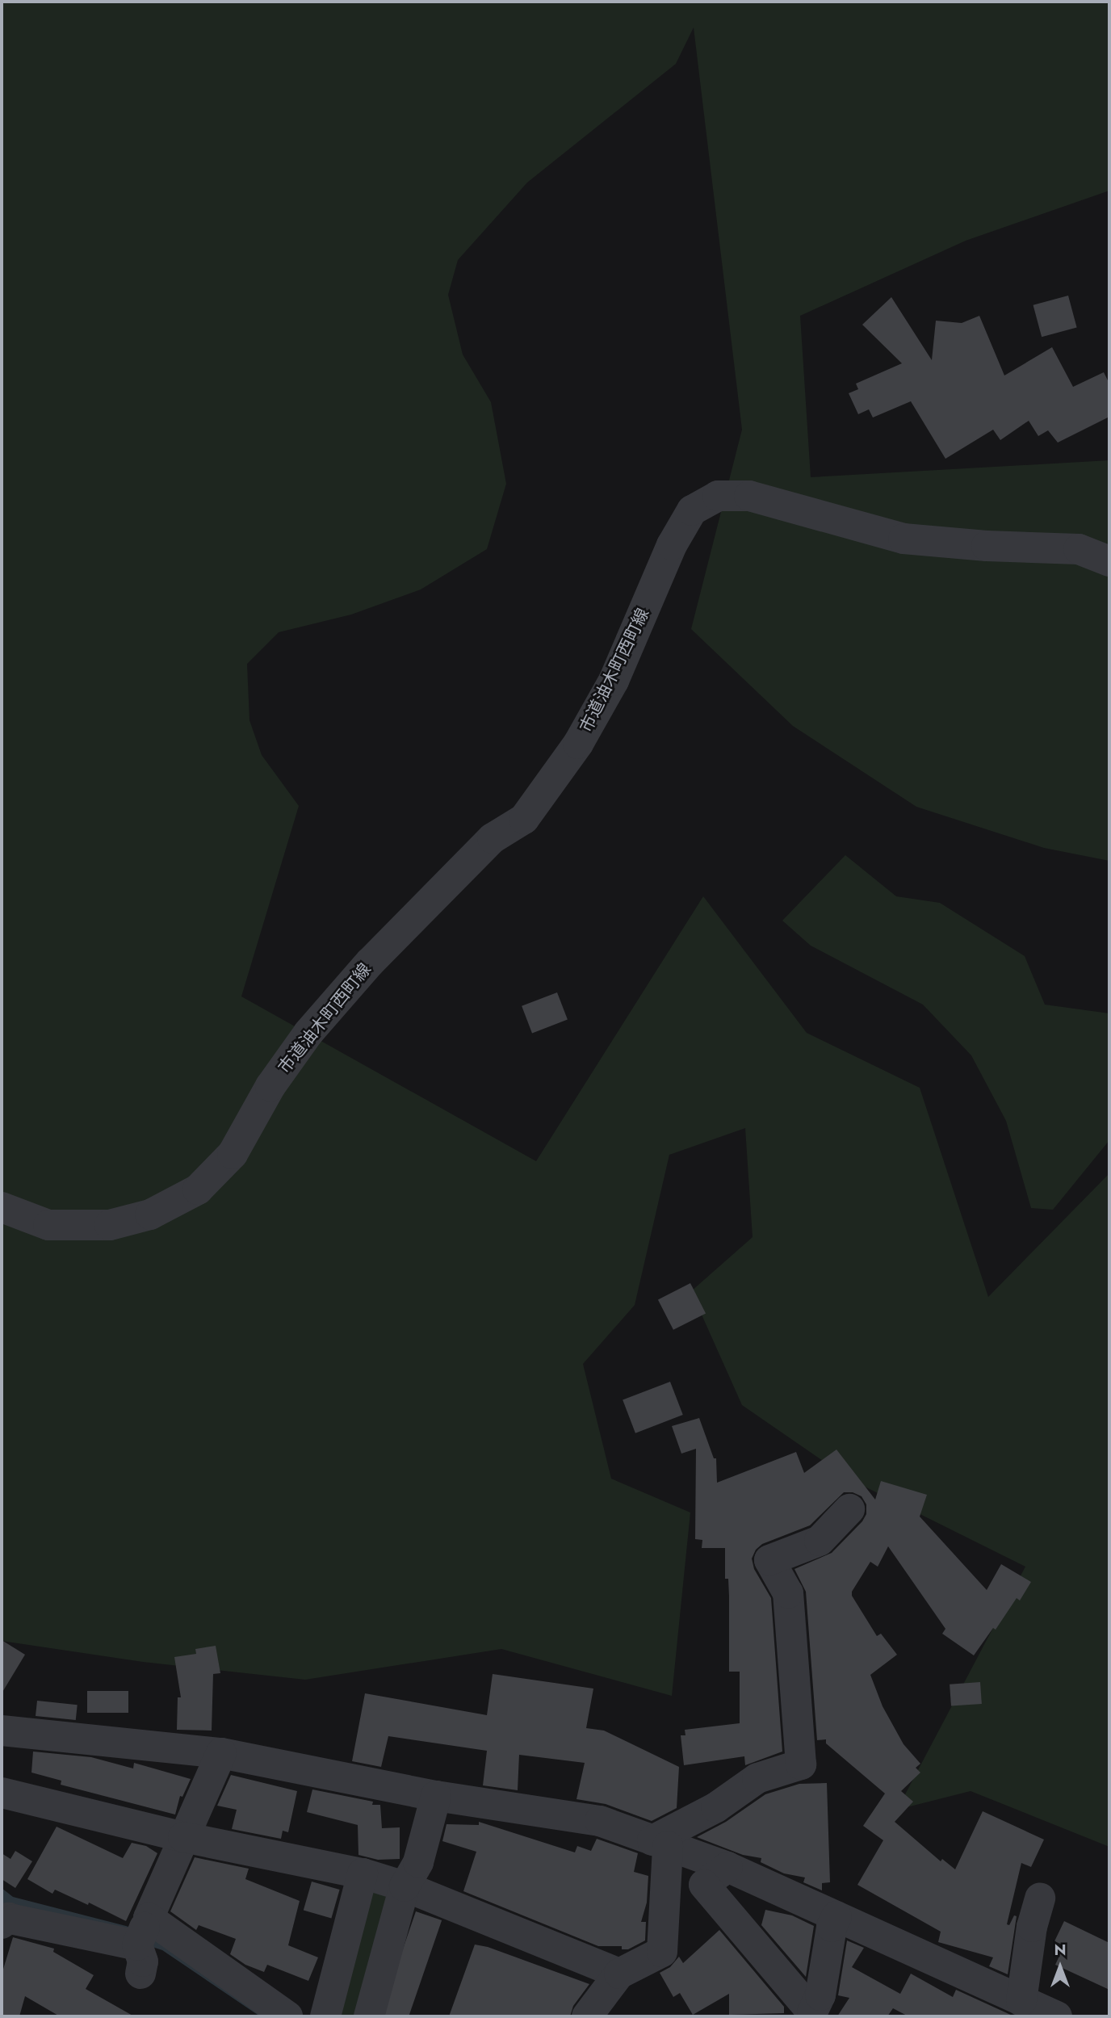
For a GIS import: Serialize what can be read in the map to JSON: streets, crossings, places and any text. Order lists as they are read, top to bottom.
{
  "streets": {
    "street": ["市道油木町西町線"]
  },
  "north": "top"
}
